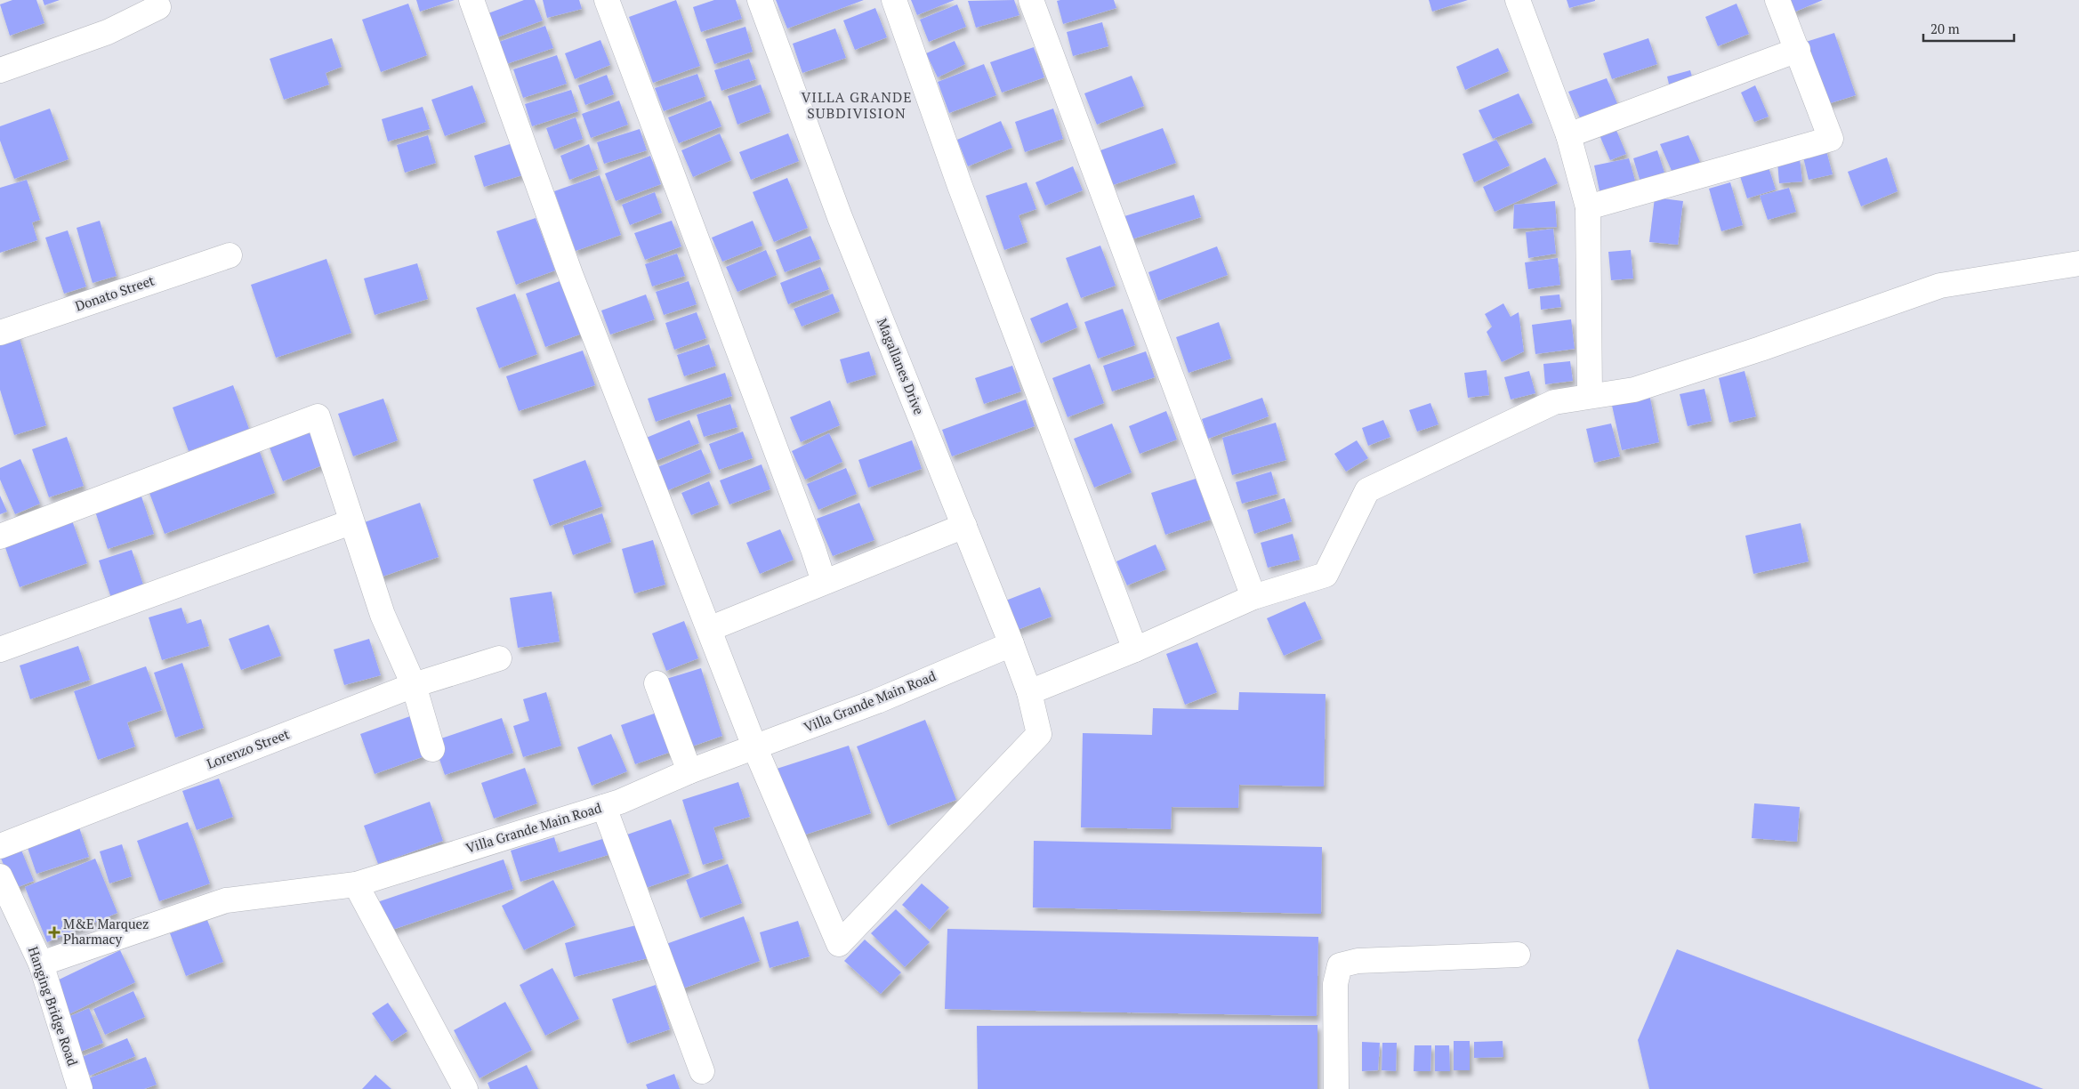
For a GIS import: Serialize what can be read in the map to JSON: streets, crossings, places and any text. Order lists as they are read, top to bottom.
{
  "streets": {
    "street": [
      "Donato Street",
      "Magallanes Drive",
      "Villa Grande Main Road",
      "Lorenzo Street",
      "Hanging Bridge Road"
    ]
  },
  "crossings": [
    ["Magallanes Drive", "Villa Grande Main Road"],
    ["Villa Grande Main Road", "Hanging Bridge Road"]
  ],
  "districts": ["VILLA GRANDE SUBDIVISION"],
  "places": {
    "health": ["M&E Marquez Pharmacy"]
  },
  "scale_bar": "20 m"
}
